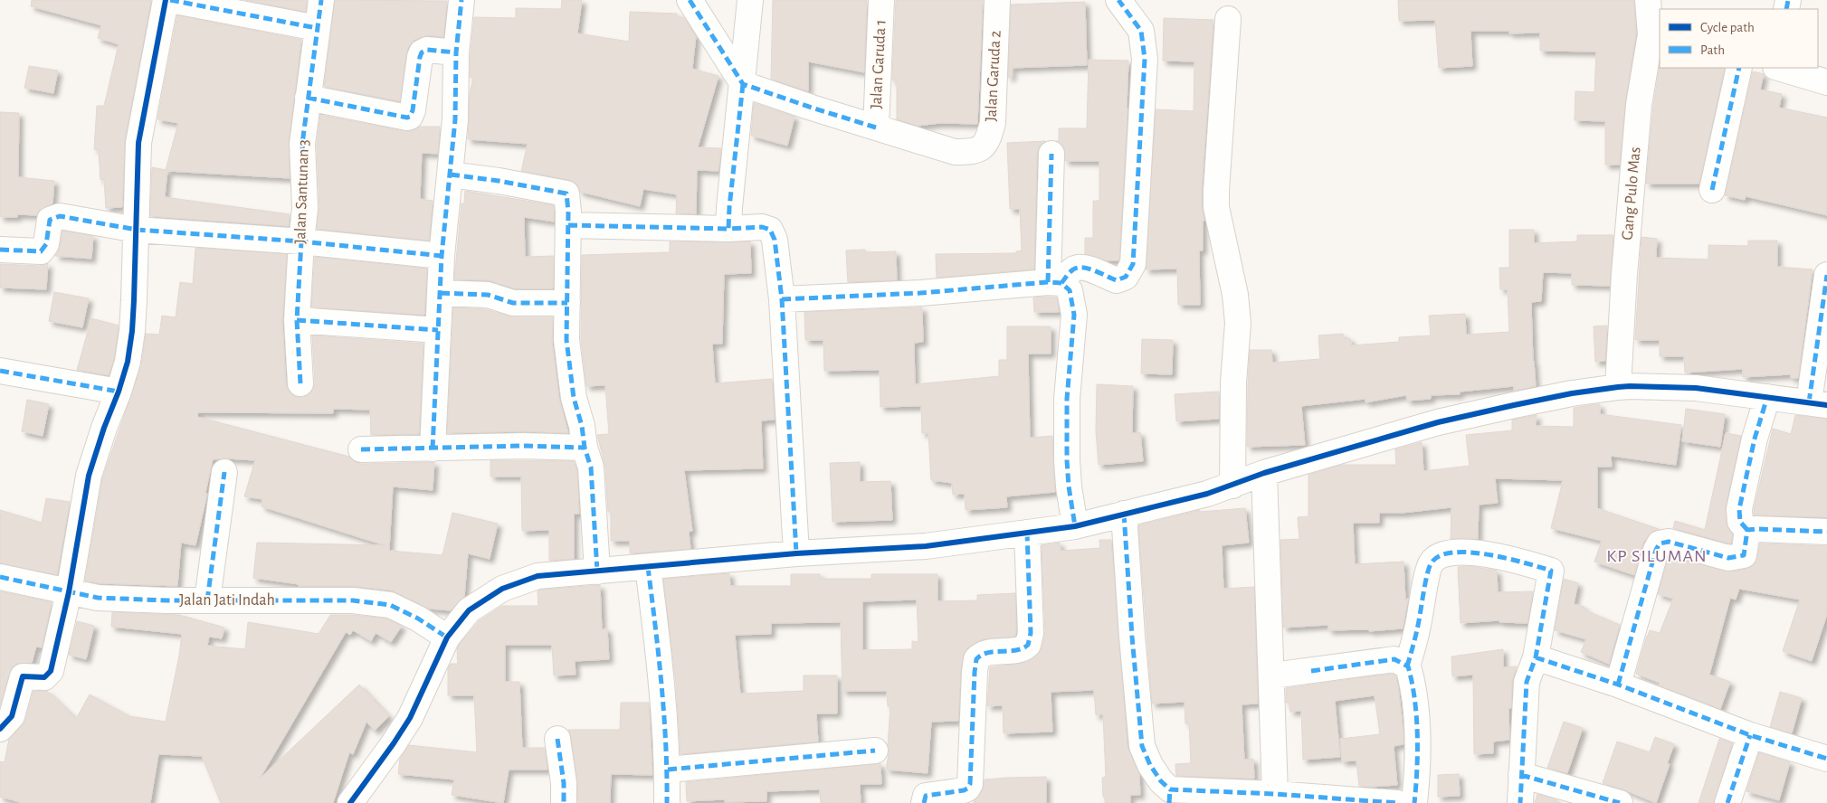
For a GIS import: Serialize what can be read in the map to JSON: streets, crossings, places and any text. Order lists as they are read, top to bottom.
{
  "streets": {
    "street": [
      "Jalan Garuda 1",
      "Jalan Garuda 2",
      "Jalan Santunan 3",
      "Gang Pulo Mas",
      "Jalan Jati Indah"
    ]
  },
  "crossings": [
    ["Jalan Garuda 1", "Jalan Garuda 2"]
  ],
  "districts": ["KP SILUMAN"],
  "legend": ["Cycle path", "Path"]
}
